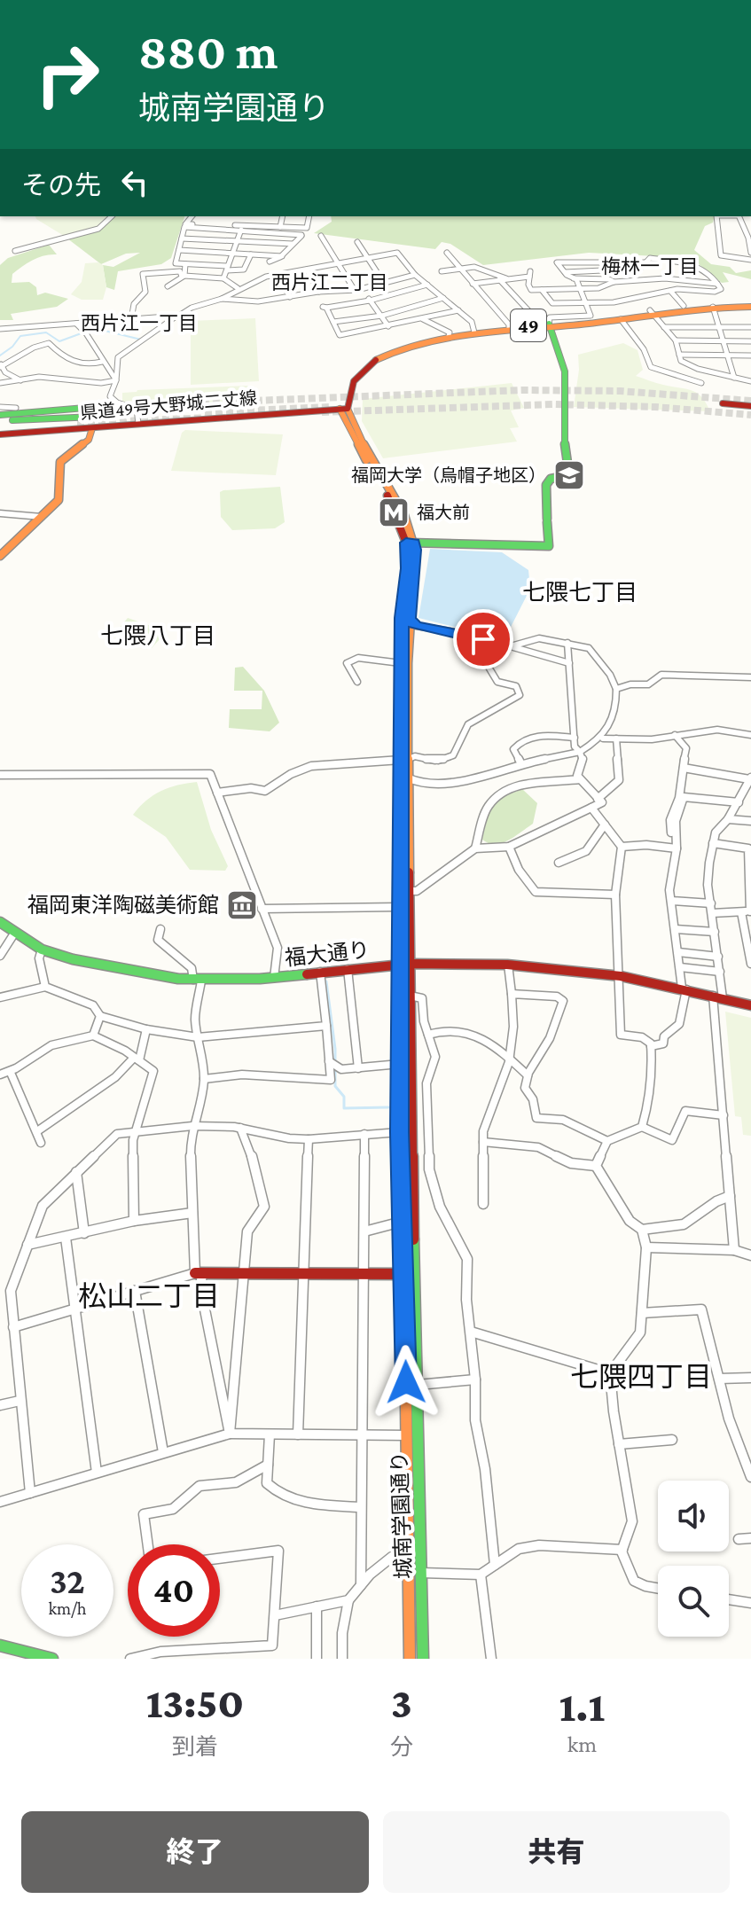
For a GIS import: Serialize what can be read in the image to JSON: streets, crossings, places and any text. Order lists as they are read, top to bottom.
{
  "streets": {
    "main road": [
      "49",
      "県道49号大野城二丈線",
      "福大通り",
      "城南学園通り"
    ]
  },
  "crossings": [
    ["49", "県道49号大野城二丈線"],
    ["49", "城南学園通り"],
    ["県道49号大野城二丈線", "城南学園通り"],
    ["福大通り", "城南学園通り"]
  ],
  "districts": [
    "梅林一丁目",
    "西片江二丁目",
    "西片江一丁目",
    "七隈七丁目",
    "七隈八丁目",
    "松山二丁目",
    "七隈四丁目"
  ],
  "places": {
    "school or university": ["福岡大学（烏帽子地区）"],
    "metro station": ["福大前"],
    "museum": ["福岡東洋陶磁美術館"]
  },
  "page": {
    "turn": ["880 m", "城南学園通り"],
    "then": "その先",
    "speed": "32 km/h",
    "limit": "40",
    "eta": [
      "13:50",
      "到着",
      "3",
      "分",
      "1.1",
      "km"
    ],
    "buttons": ["終了", "共有"]
  }
}
